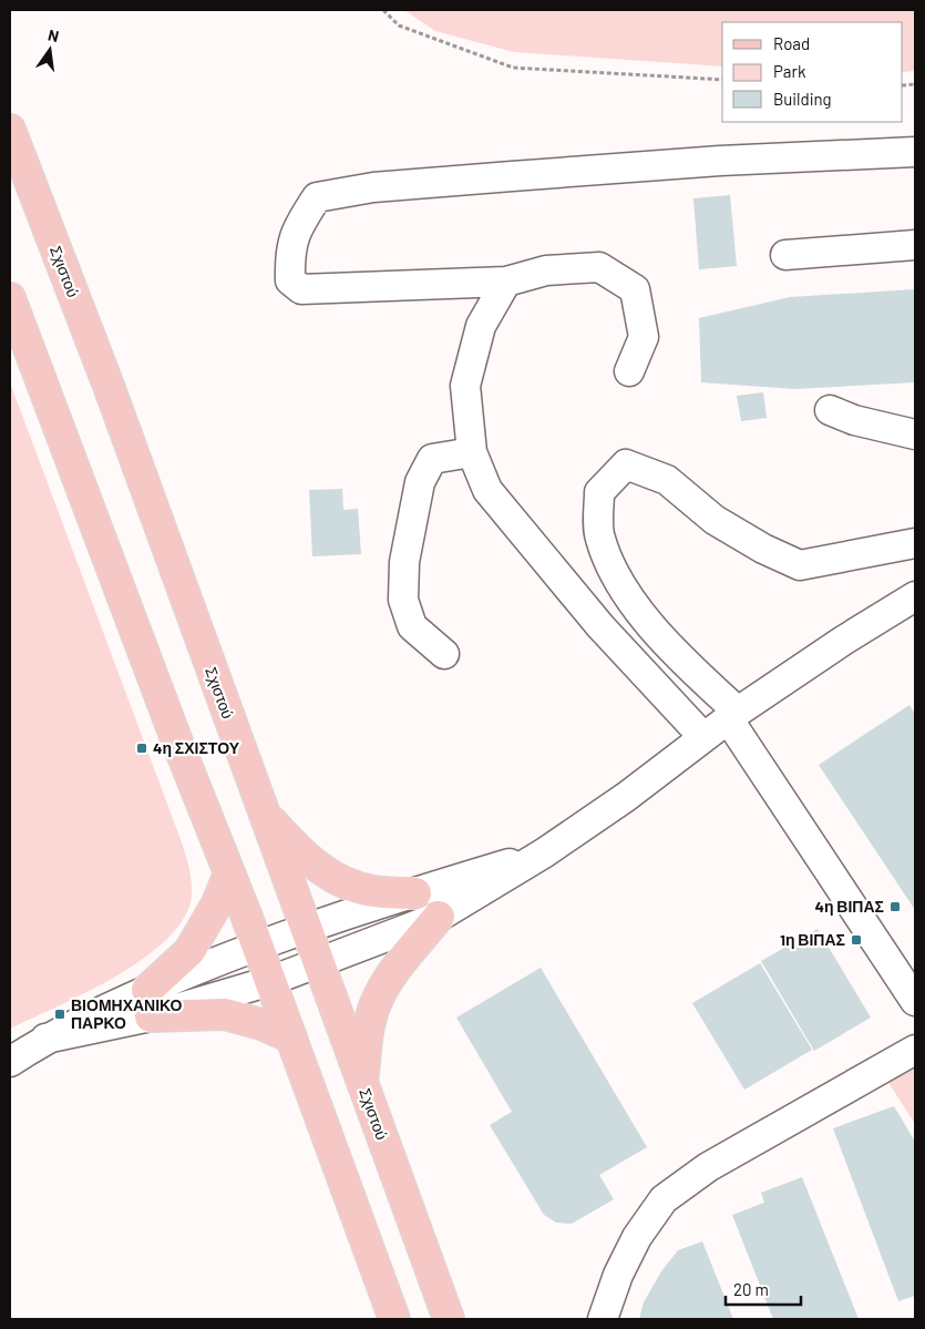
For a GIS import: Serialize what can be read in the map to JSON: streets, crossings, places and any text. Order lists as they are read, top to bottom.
{
  "streets": {
    "main road": ["Σχιστού"]
  },
  "places": {
    "transit": [
      "4η ΣΧΙΣΤΟΥ",
      "4η ΒΙΠΑΣ",
      "1η ΒΙΠΑΣ",
      "ΒΙΟΜΗΧΑΝΙΚΟ ΠΑΡΚΟ"
    ]
  },
  "legend": ["Road", "Park", "Building"],
  "scale_bar": "20 m",
  "north": "top"
}
